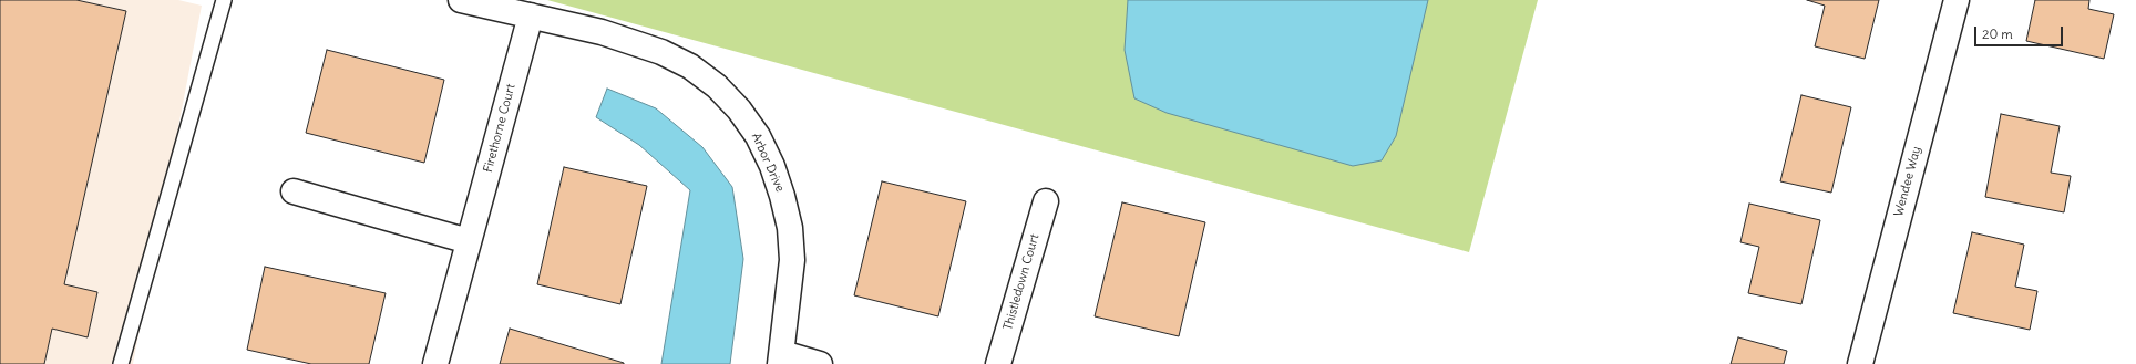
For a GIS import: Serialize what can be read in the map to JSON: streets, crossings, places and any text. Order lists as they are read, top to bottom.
{
  "streets": {
    "street": [
      "Firethorne Court",
      "Arbor Drive",
      "Wendee Way",
      "Thistledown Court"
    ]
  },
  "crossings": [
    ["Firethorne Court", "Arbor Drive"]
  ],
  "scale_bar": "20 m"
}
